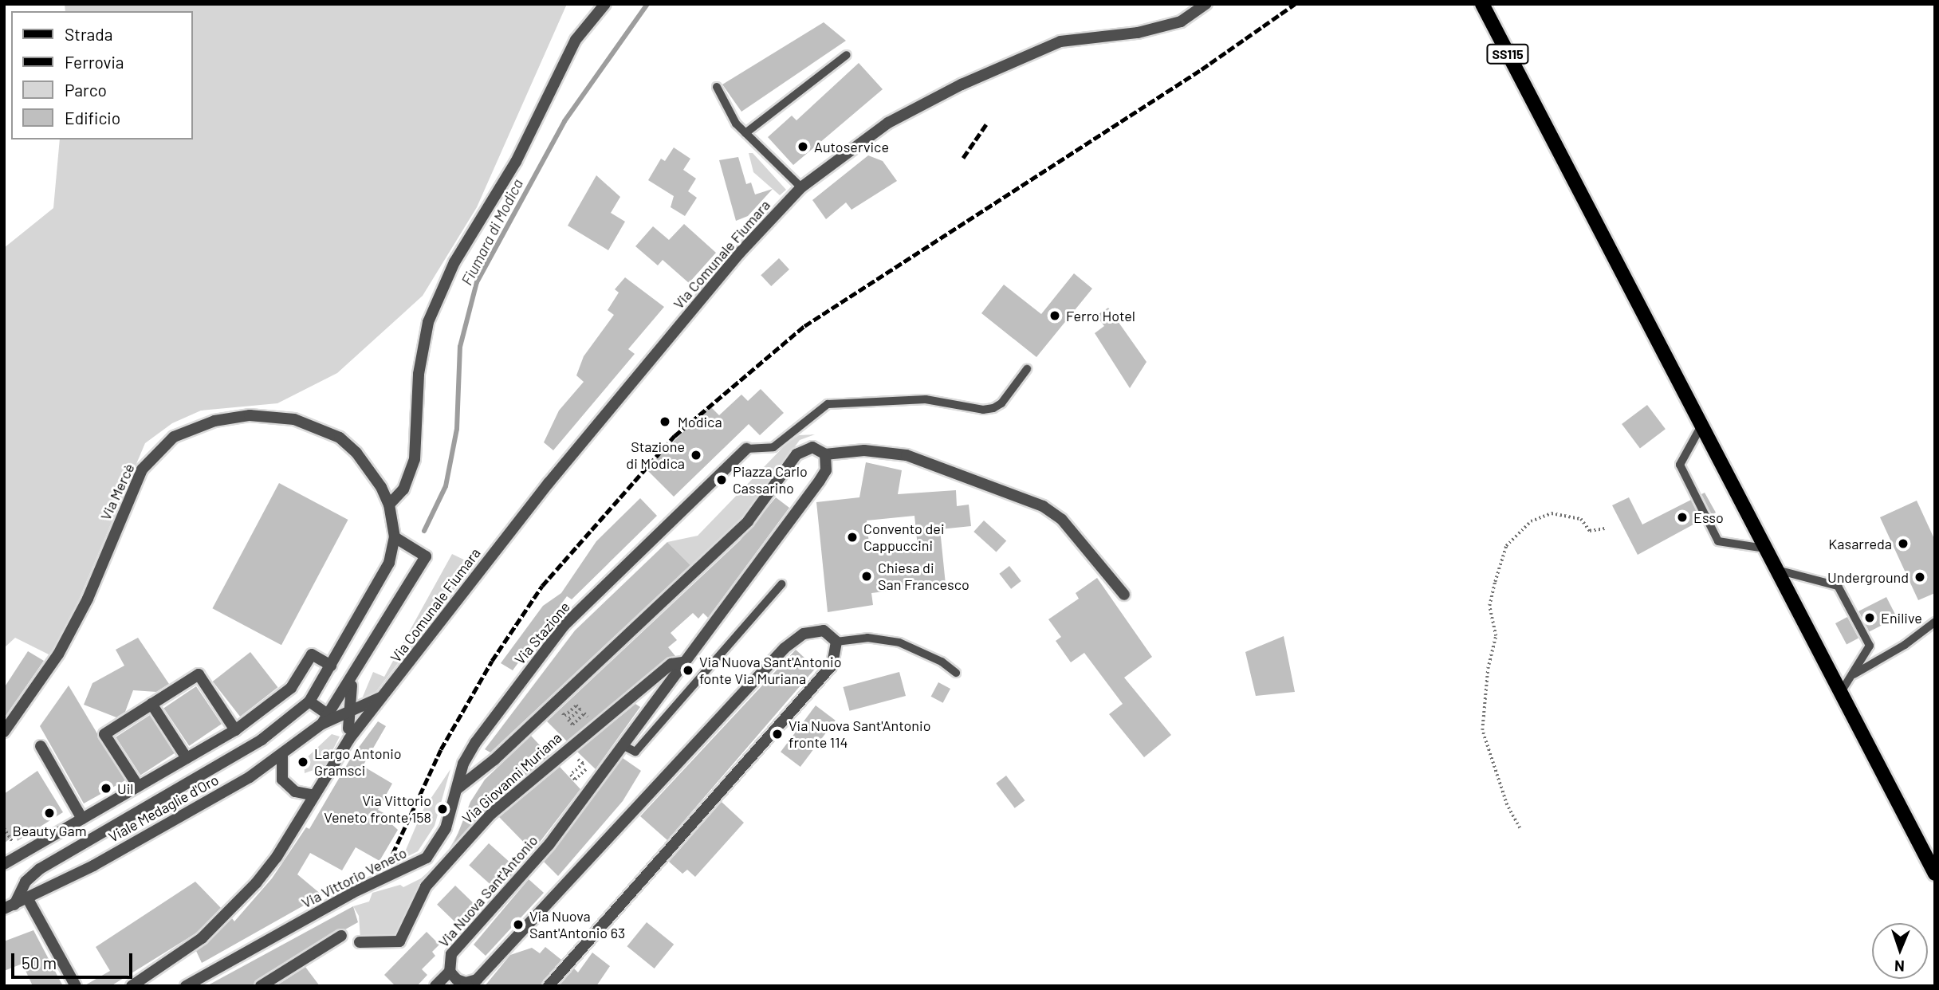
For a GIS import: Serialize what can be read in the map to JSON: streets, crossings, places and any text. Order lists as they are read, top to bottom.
{
  "streets": {
    "main road": ["SS115"],
    "street": [
      "Via Comunale Fiumara",
      "Via Mercè",
      "Via Stazione",
      "Via Giovanni Muriana",
      "Viale Medaglie d'Oro",
      "Via Vittorio Veneto",
      "Via Nuova Sant'Antonio"
    ]
  },
  "crossings": [
    ["Via Stazione", "Via Vittorio Veneto"],
    ["Via Giovanni Muriana", "Via Nuova Sant'Antonio"]
  ],
  "water": ["Fiumara di Modica"],
  "places": [
    "Autoservice",
    "Ferro Hotel",
    "Modica",
    "Stazione di Modica",
    "Piazza Carlo Cassarino",
    "Esso",
    "Convento dei Cappuccini",
    "Kasarreda",
    "Chiesa di San Francesco",
    "Underground",
    "Enilive",
    "Via Nuova Sant'Antonio fonte Via Muriana",
    "Via Nuova Sant'Antonio fronte 114",
    "Largo Antonio Gramsci",
    "Uil",
    "Via Vittorio Veneto fronte 158",
    "Beauty Gam",
    "Via Nuova Sant'Antonio 63"
  ],
  "legend": [
    "Strada",
    "Ferrovia",
    "Parco",
    "Edificio"
  ],
  "scale_bar": "50 m",
  "north": "bottom"
}
